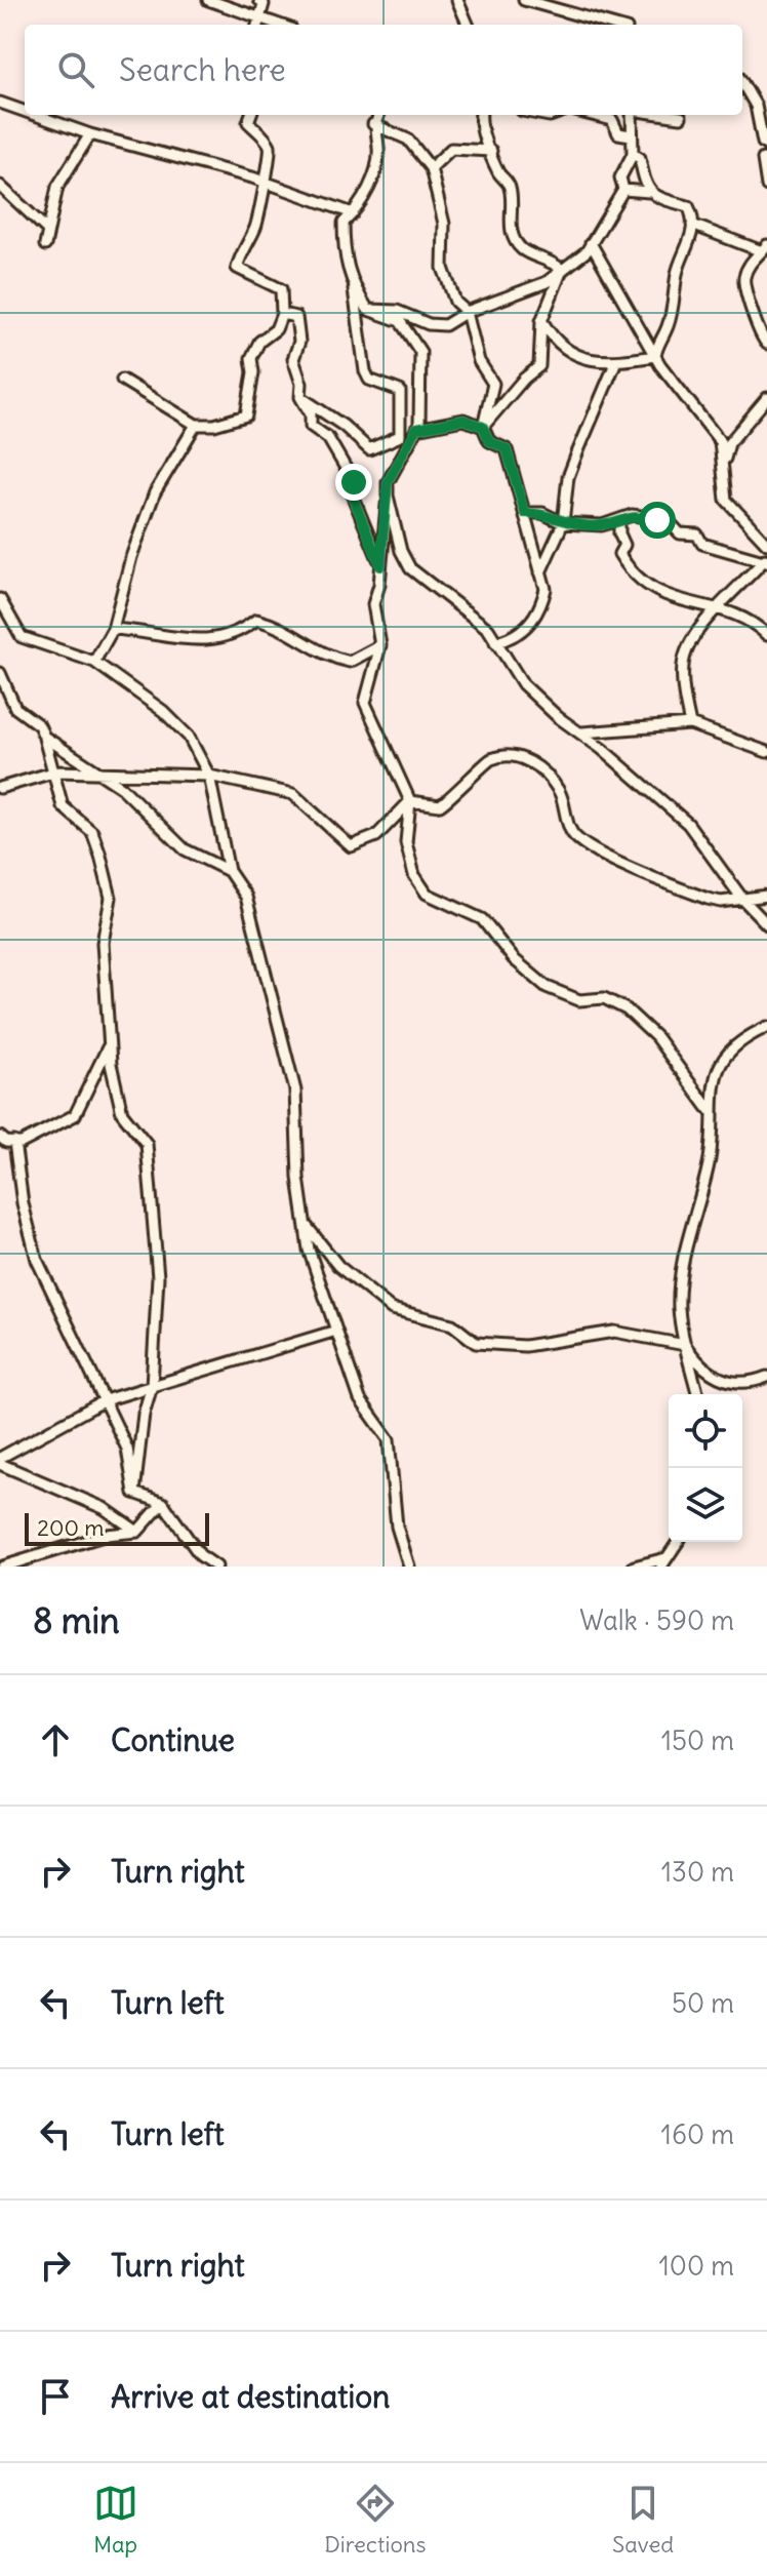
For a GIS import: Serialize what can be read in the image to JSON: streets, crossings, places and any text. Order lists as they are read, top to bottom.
{
  "scale_bar": "200 m",
  "page": {
    "search": "Search here",
    "scale": "200 m",
    "heading": ["8 min", "Walk · 590 m"],
    "list": [
      ["Continue", "150 m"],
      ["Turn right", "130 m"],
      ["Turn left", "50 m"],
      ["Turn left", "160 m"],
      ["Turn right", "100 m"],
      "Arrive at destination"
    ],
    "nav": ["Map", "Directions", "Saved"]
  }
}
